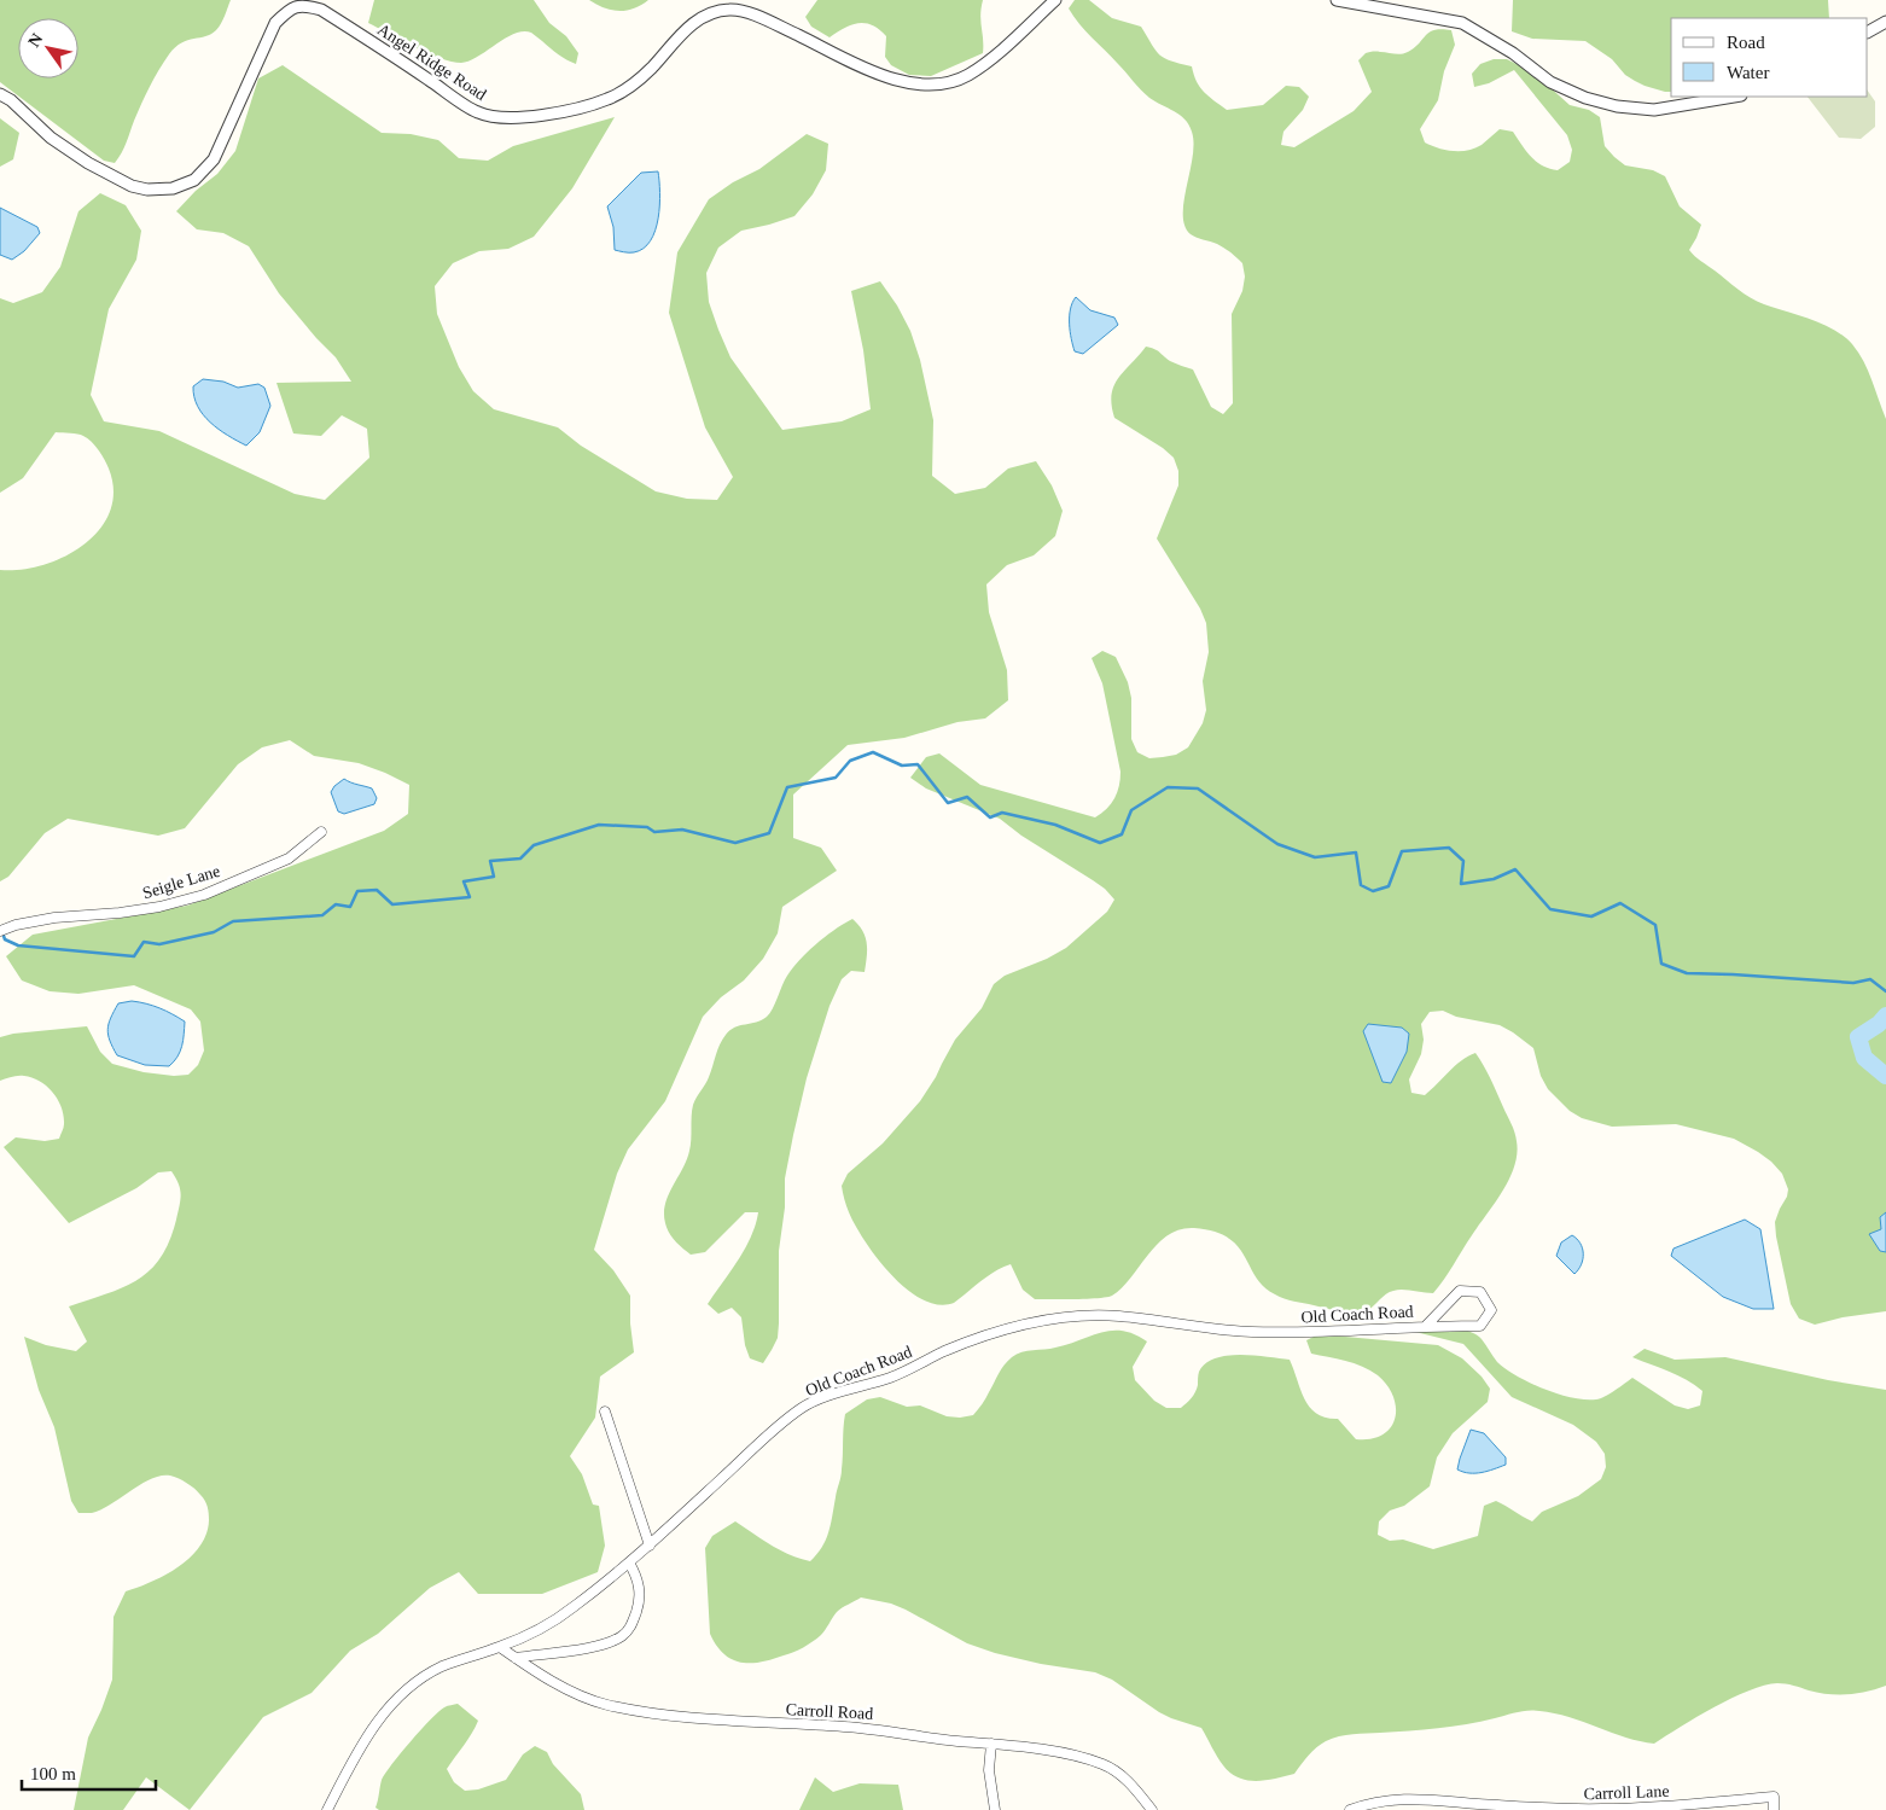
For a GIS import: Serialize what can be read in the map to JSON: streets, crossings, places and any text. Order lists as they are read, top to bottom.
{
  "streets": {
    "street": [
      "Angel Ridge Road",
      "Seigle Lane",
      "Old Coach Road",
      "Carroll Road",
      "Carroll Lane"
    ]
  },
  "crossings": [
    ["Old Coach Road", "Carroll Road"]
  ],
  "legend": ["Road", "Water"],
  "scale_bar": "100 m",
  "north": "top left"
}
